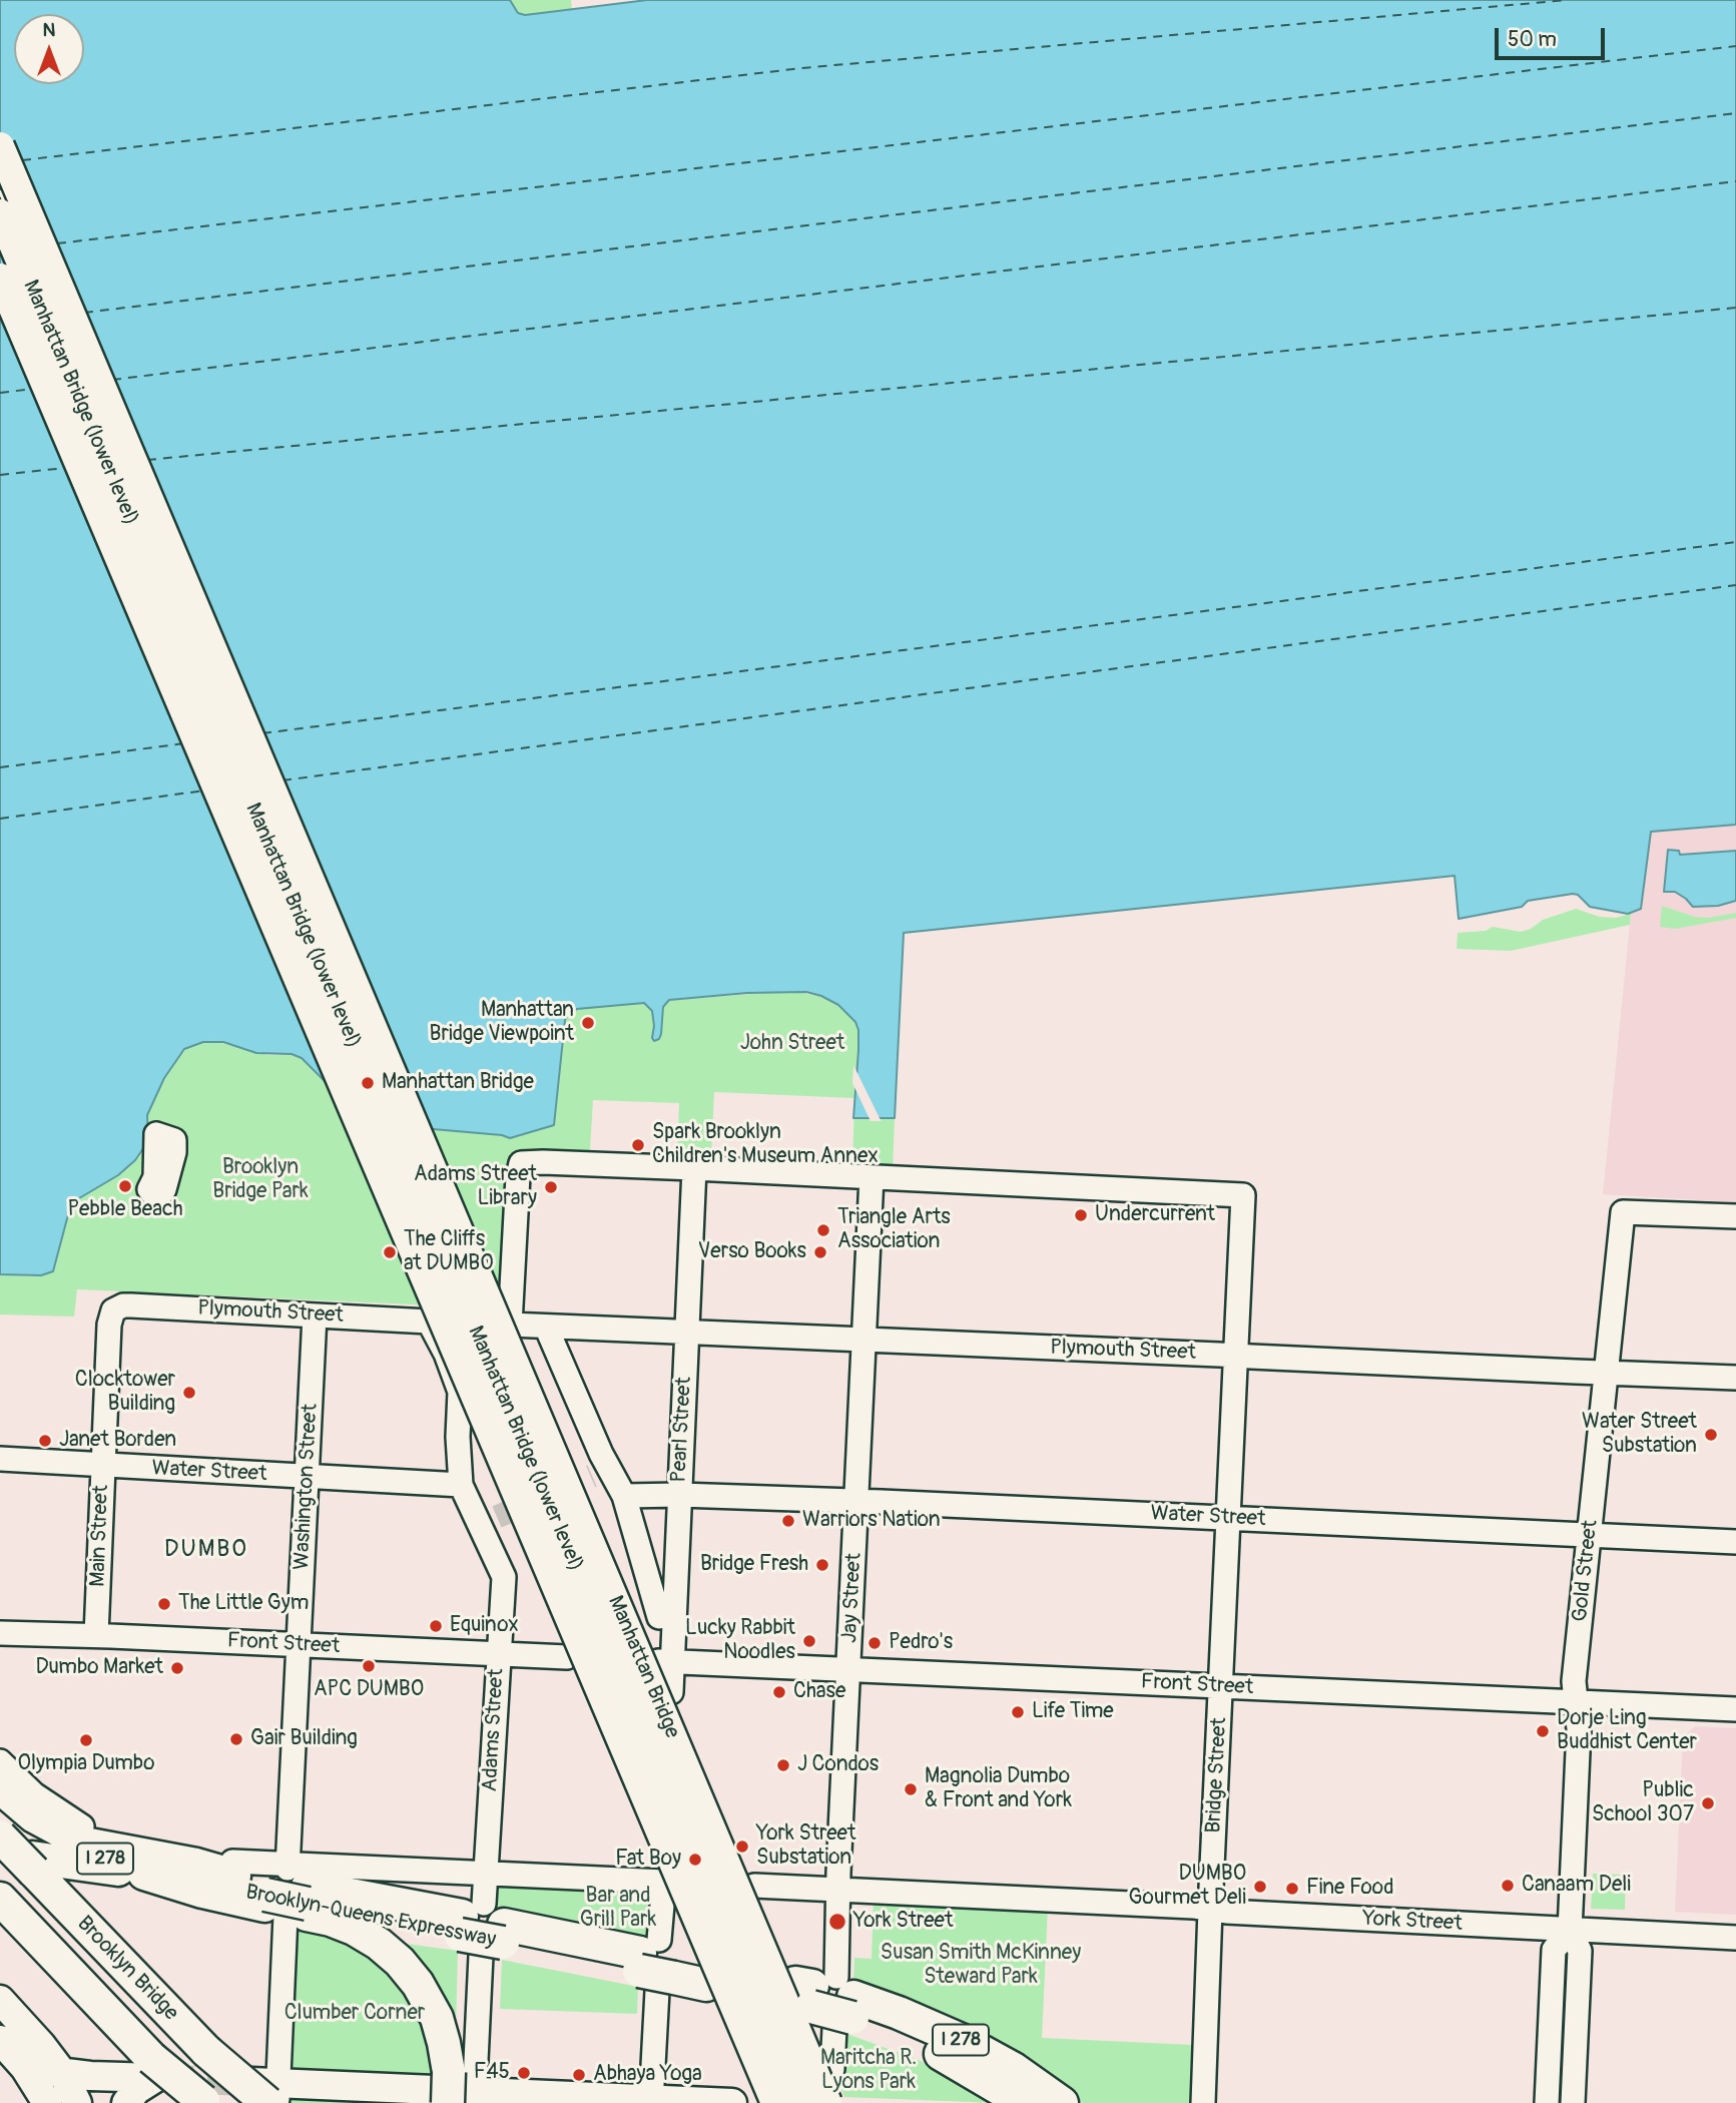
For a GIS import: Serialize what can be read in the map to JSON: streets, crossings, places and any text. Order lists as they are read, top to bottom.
{
  "streets": {
    "highway": ["I 278", "Brooklyn-Queens Expressway", "Brooklyn Bridge"],
    "main road": ["Manhattan Bridge (lower level)", "Manhattan Bridge"],
    "street": [
      "Plymouth Street",
      "Pearl Street",
      "Water Street",
      "Washington Street",
      "Main Street",
      "Gold Street",
      "Jay Street",
      "Front Street",
      "Adams Street",
      "Bridge Street",
      "York Street"
    ]
  },
  "crossings": [
    ["Plymouth Street", "Pearl Street"],
    ["Plymouth Street", "Washington Street"],
    ["Plymouth Street", "Main Street"],
    ["Plymouth Street", "Gold Street"],
    ["Plymouth Street", "Jay Street"],
    ["Plymouth Street", "Adams Street"],
    ["Plymouth Street", "Bridge Street"],
    ["Pearl Street", "Water Street"],
    ["Pearl Street", "Front Street"],
    ["Water Street", "Washington Street"],
    ["Water Street", "Main Street"],
    ["Water Street", "Gold Street"],
    ["Water Street", "Jay Street"],
    ["Water Street", "Adams Street"],
    ["Water Street", "Bridge Street"],
    ["Washington Street", "Front Street"],
    ["Washington Street", "Brooklyn-Queens Expressway"],
    ["Washington Street", "Brooklyn Bridge"],
    ["Main Street", "Front Street"],
    ["Gold Street", "Front Street"],
    ["Gold Street", "York Street"],
    ["Jay Street", "Front Street"],
    ["Jay Street", "Bridge Street"],
    ["Jay Street", "I 278"],
    ["Jay Street", "York Street"],
    ["Front Street", "Adams Street"],
    ["Front Street", "Bridge Street"],
    ["Adams Street", "Brooklyn-Queens Expressway"],
    ["Bridge Street", "York Street"],
    ["I 278", "Brooklyn-Queens Expressway"],
    ["I 278", "Brooklyn Bridge"],
    ["Brooklyn-Queens Expressway", "Brooklyn Bridge"]
  ],
  "districts": ["DUMBO"],
  "parks": [
    "John Street",
    "Brooklyn Bridge Park",
    "Bar and Grill Park",
    "Susan Smith McKinney Steward Park",
    "Clumber Corner",
    "Maritcha R. Lyons Park"
  ],
  "places": [
    "Manhattan Bridge Viewpoint",
    "Manhattan Bridge",
    "Spark Brooklyn Children's Museum Annex",
    "Pebble Beach",
    "Adams Street Library",
    "Undercurrent",
    "Triangle Arts Association",
    "The Cliffs at DUMBO",
    "Verso Books",
    "Clocktower Building",
    "Water Street Substation",
    "Janet Borden",
    "Warriors Nation",
    "Bridge Fresh",
    "The Little Gym",
    "Equinox",
    "Lucky Rabbit Noodles",
    "Pedro's",
    "APC DUMBO",
    "Dumbo Market",
    "Chase",
    "Life Time",
    "Dorje Ling Buddhist Center",
    "Gair Building",
    "Olympia Dumbo",
    "J Condos",
    "Magnolia Dumbo & Front and York",
    "Public School 307",
    "York Street Substation",
    "Fat Boy",
    "Canaam Deli",
    "DUMBO Gourmet Deli",
    "Fine Food",
    "York Street",
    "F45",
    "Abhaya Yoga"
  ],
  "scale_bar": "50 m",
  "north": "top"
}
